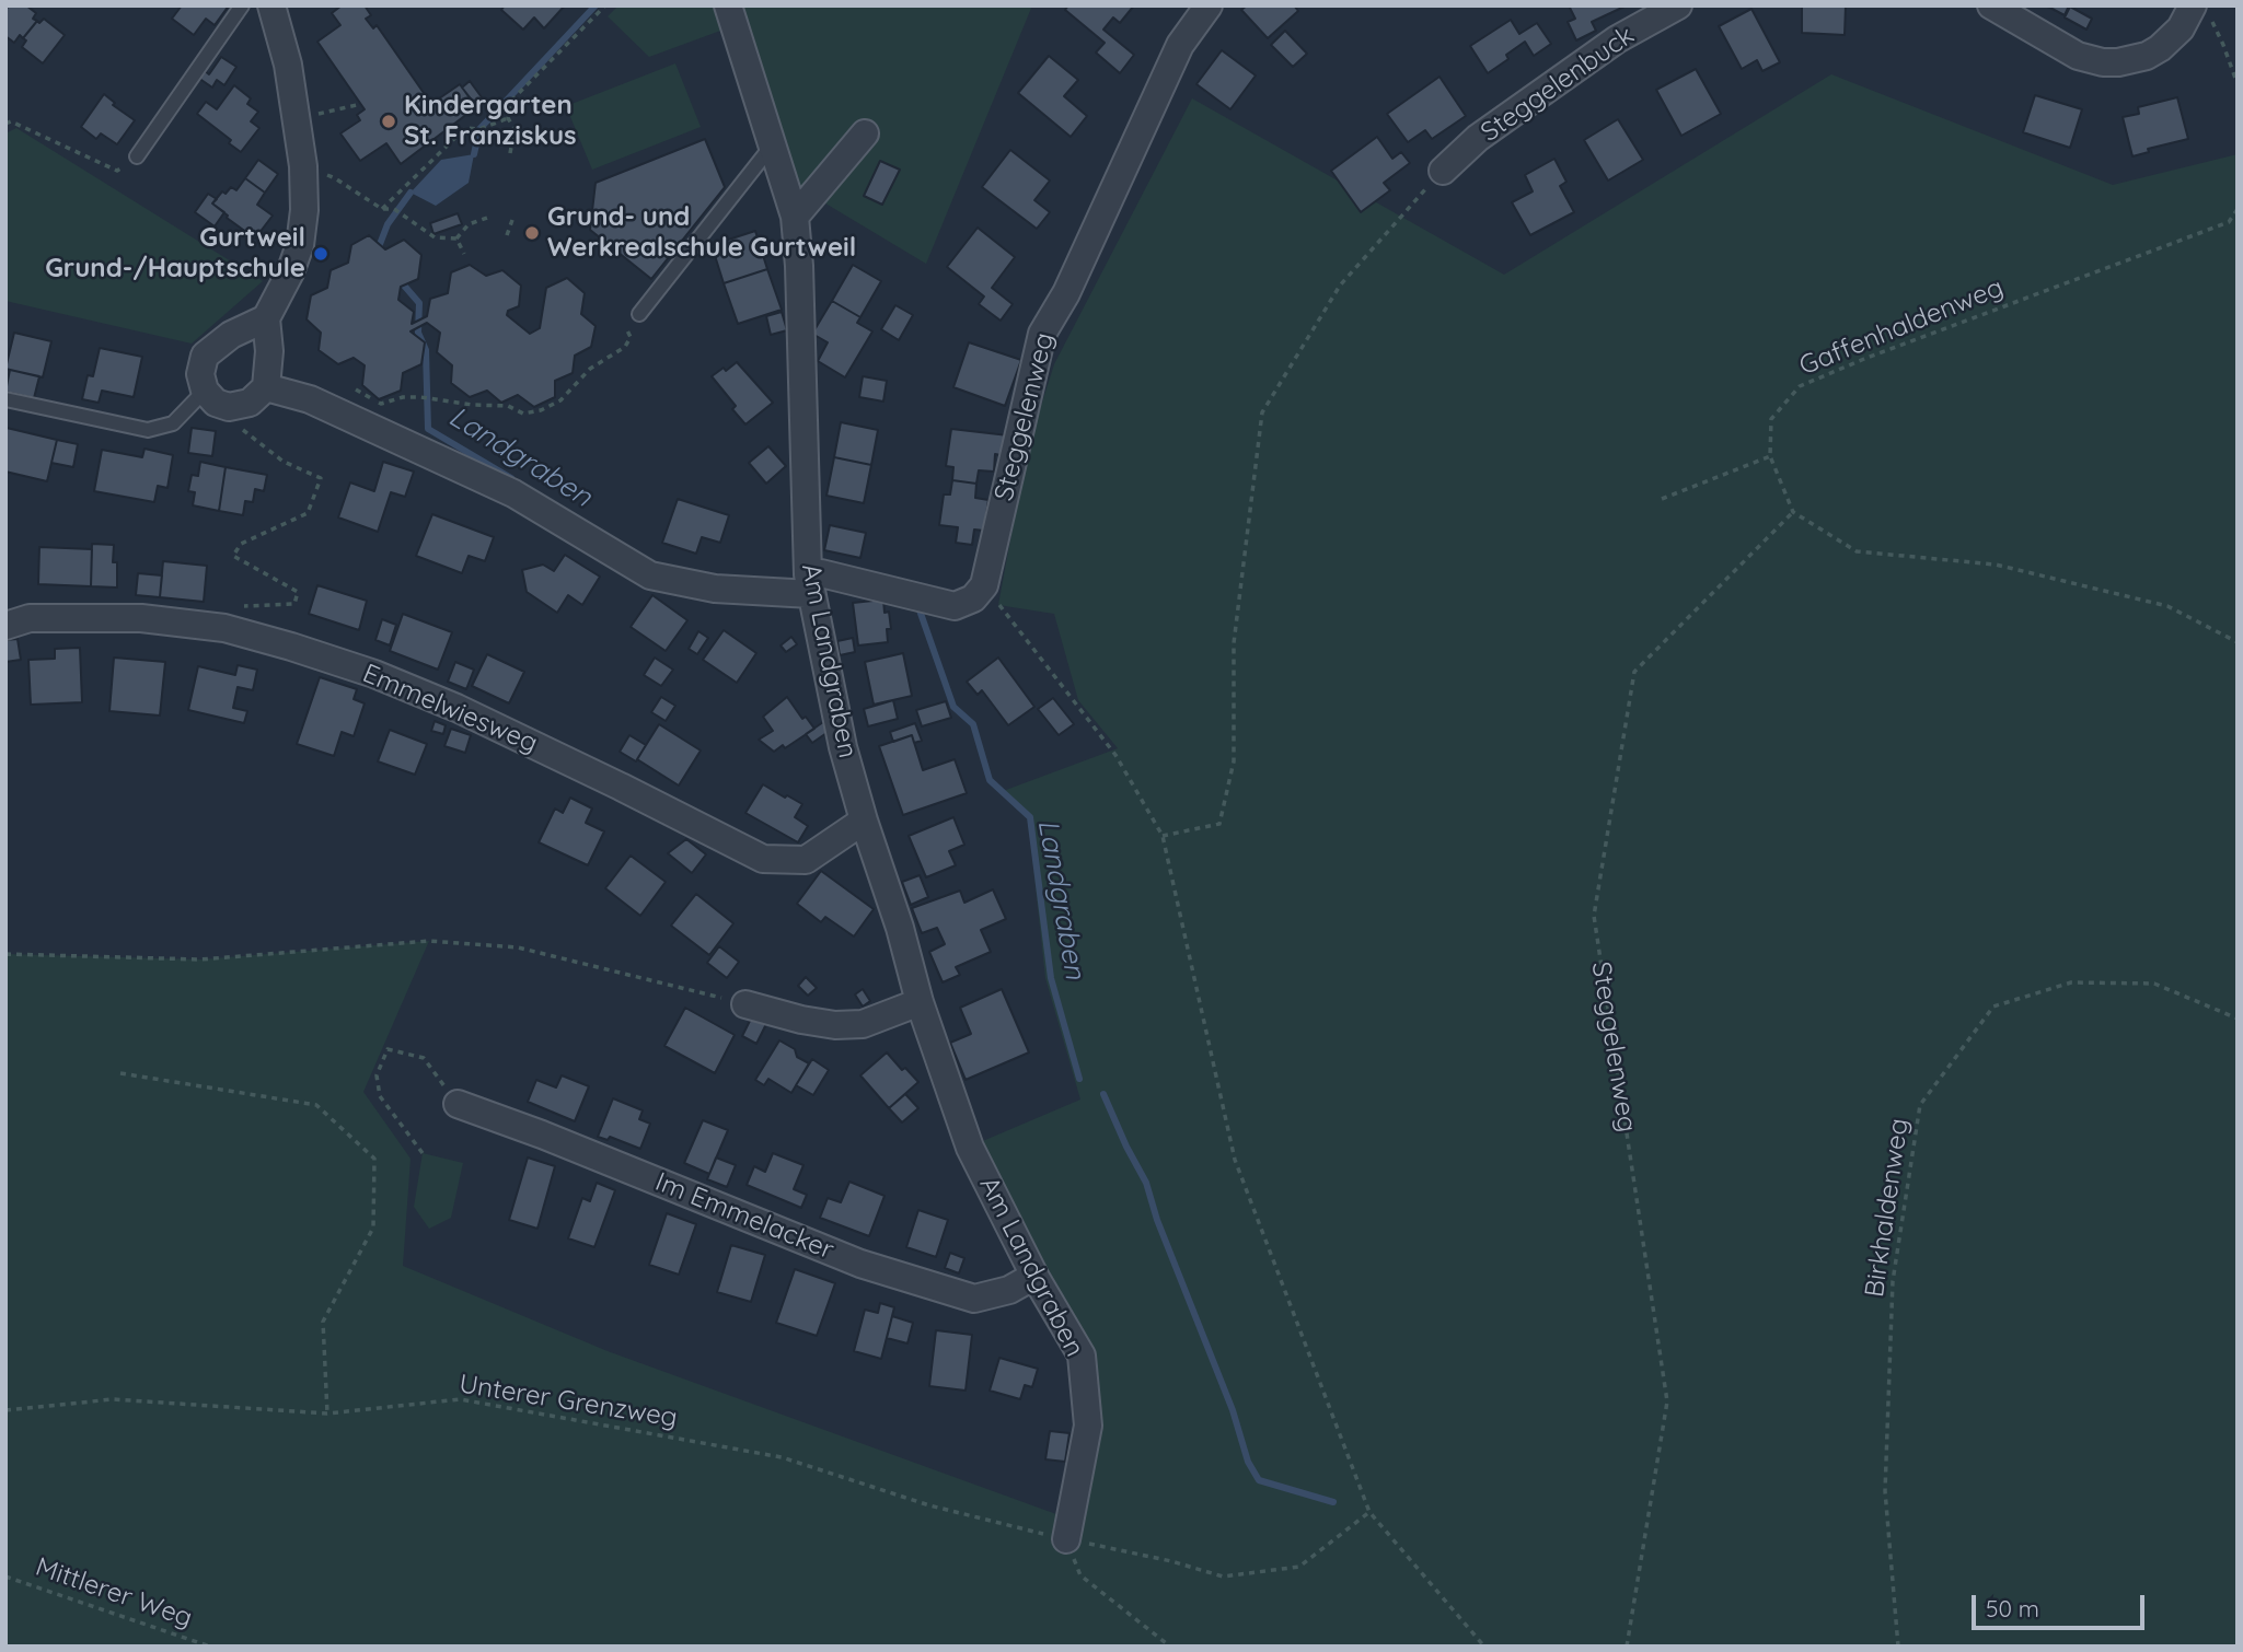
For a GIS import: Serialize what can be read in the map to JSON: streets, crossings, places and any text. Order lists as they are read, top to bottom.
{
  "streets": {
    "street": [
      "Steggelenbuck",
      "Steggelenweg",
      "Am Landgraben",
      "Emmelwiesweg",
      "Im Emmelacker"
    ],
    "path": [
      "Gaffenhaldenweg",
      "Birkhaldenweg",
      "Unterer Grenzweg",
      "Mittlerer Weg"
    ]
  },
  "crossings": [
    ["Gaffenhaldenweg", "Steggelenweg"],
    ["Am Landgraben", "Emmelwiesweg"],
    ["Am Landgraben", "Im Emmelacker"],
    ["Am Landgraben", "Unterer Grenzweg"]
  ],
  "water": ["Landgraben"],
  "places": ["Kindergarten St. Franziskus", "Grund- und Werkrealschule Gurtweil", "Gurtweil Grund-/Hauptschule"],
  "scale_bar": "50 m"
}
